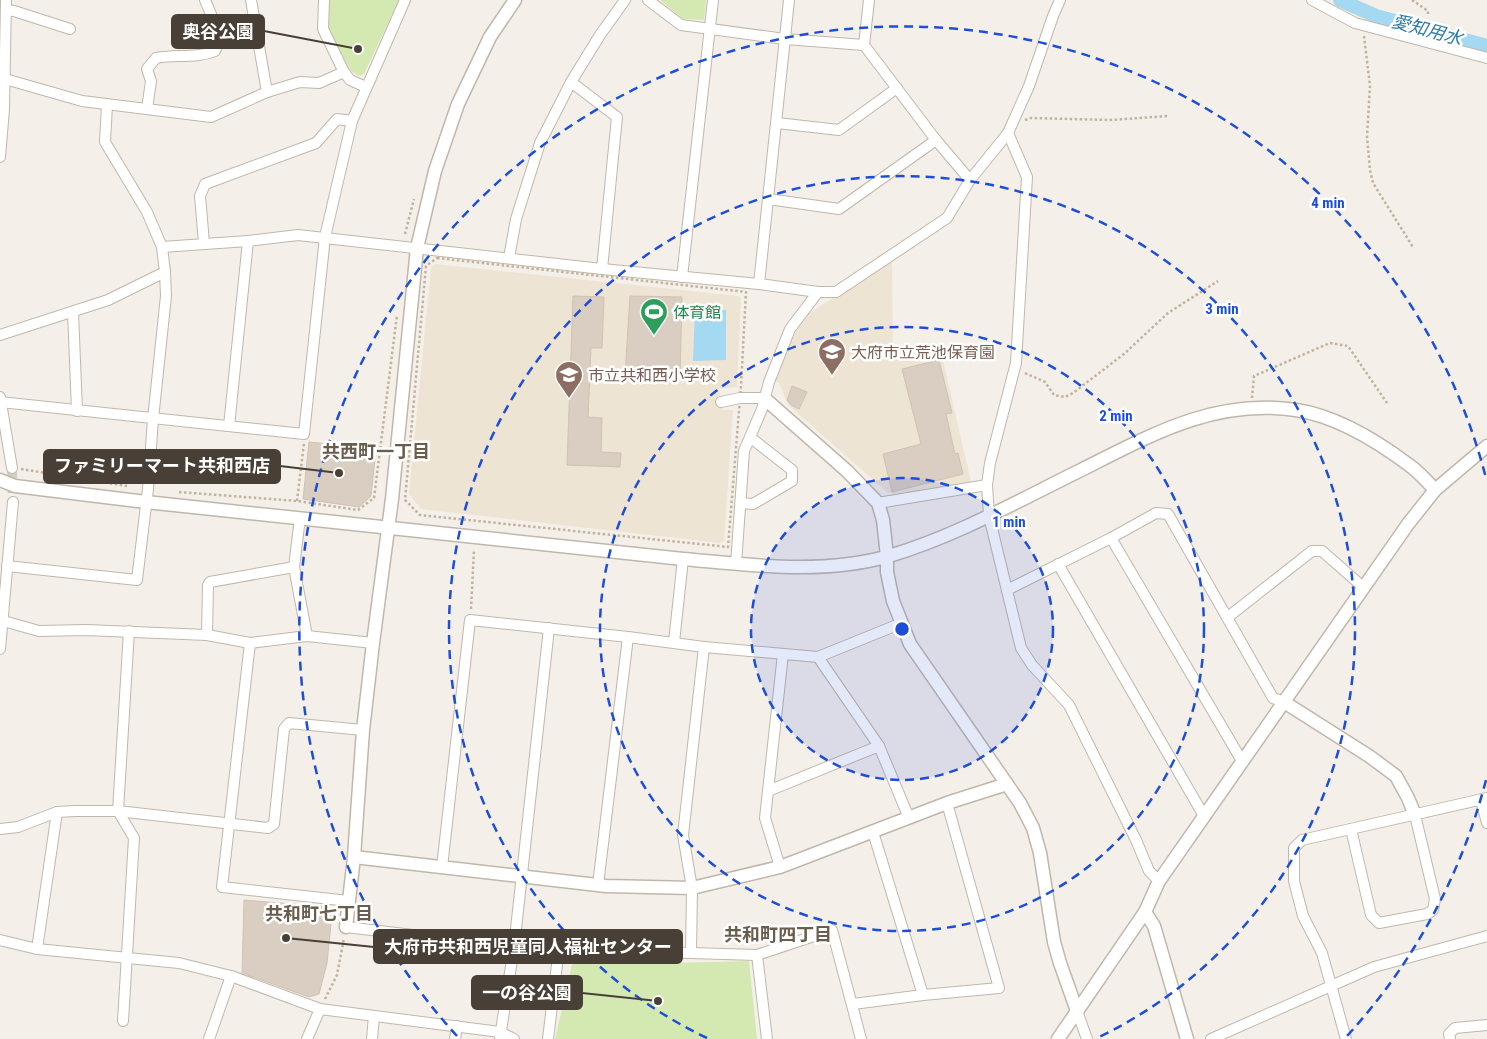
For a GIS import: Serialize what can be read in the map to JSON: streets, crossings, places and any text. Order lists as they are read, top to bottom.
{
  "districts": ["共西町一丁目", "共和町七丁目", "共和町四丁目"],
  "water": ["愛知用水"],
  "places": {
    "other": [
      "奥谷公園",
      "ファミリーマート共和西店",
      "大府市共和西児童同人福祉センター",
      "一の谷公園"
    ],
    "sports": ["体育館"],
    "school or university": ["大府市立荒池保育園", "市立共和西小学校"]
  },
  "rings": [
    "4 min",
    "3 min",
    "2 min",
    "1 min"
  ]
}
